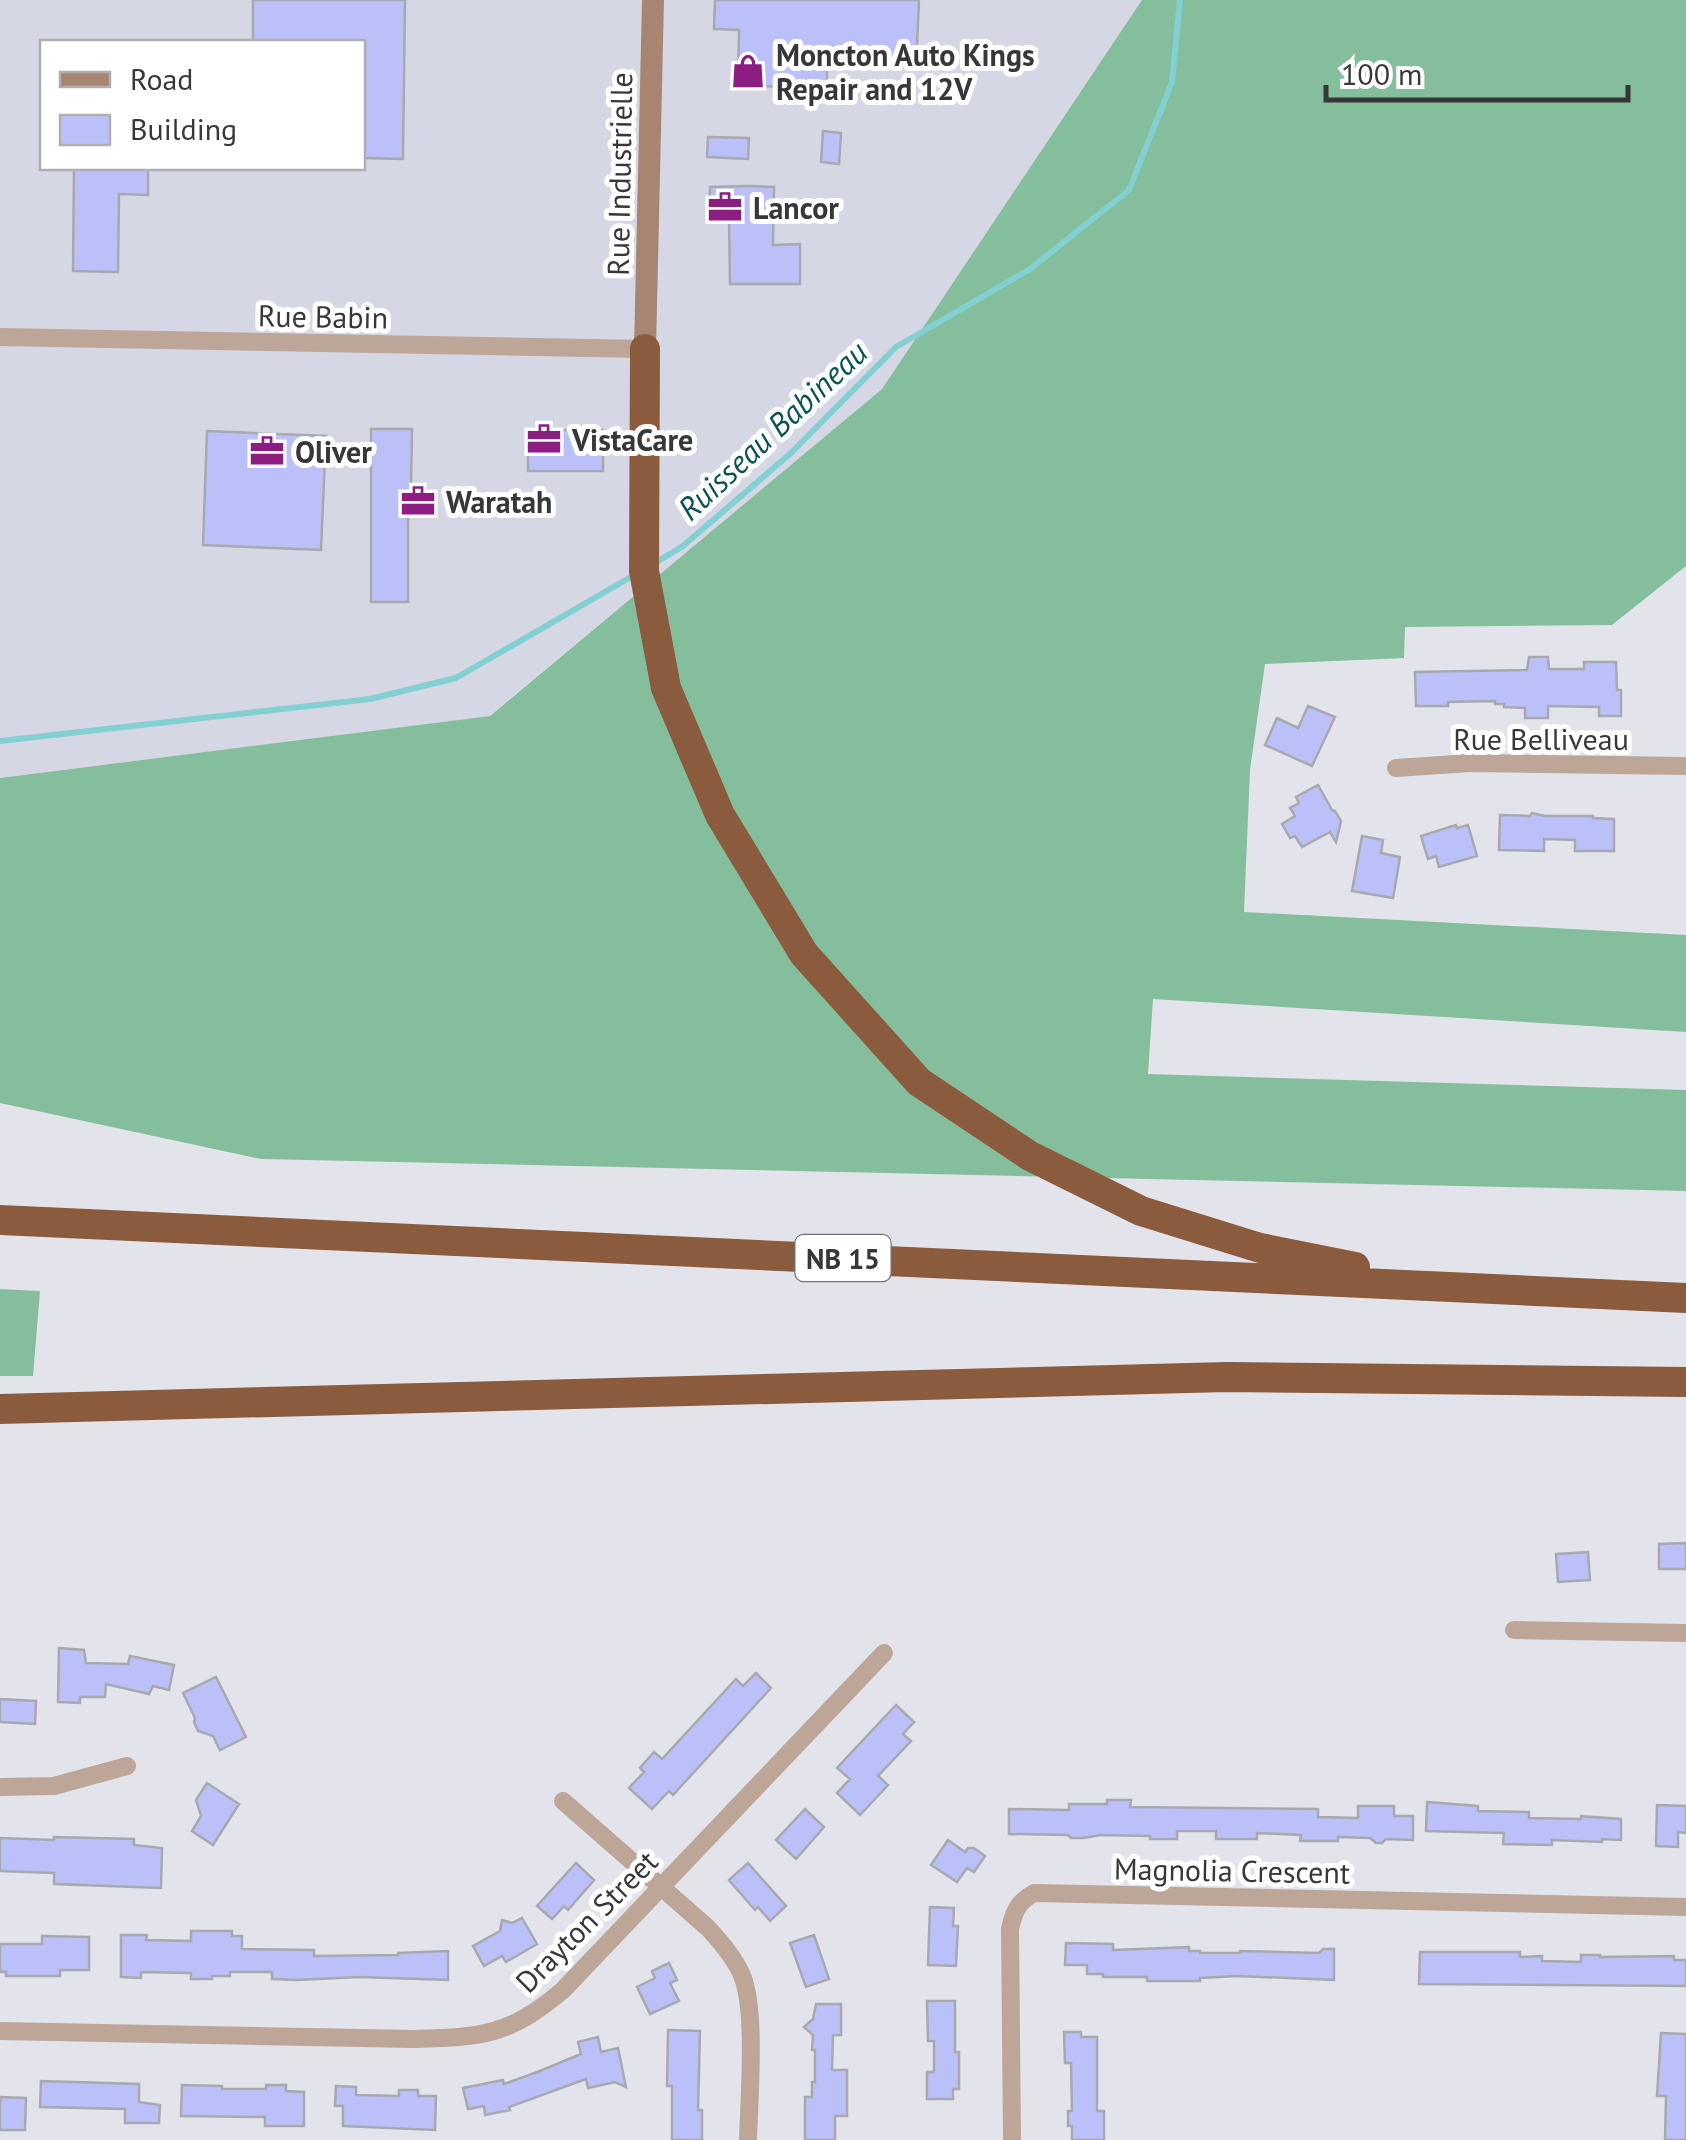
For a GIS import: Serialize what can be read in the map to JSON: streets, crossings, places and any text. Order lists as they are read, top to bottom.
{
  "streets": {
    "highway": ["NB 15"],
    "main road": ["Rue Industrielle"],
    "street": [
      "Rue Babin",
      "Rue Belliveau",
      "Magnolia Crescent",
      "Drayton Street"
    ]
  },
  "crossings": [
    ["Rue Industrielle", "Rue Babin"]
  ],
  "water": ["Ruisseau Babineau"],
  "places": {
    "shop": ["Moncton Auto Kings Repair and 12V"],
    "office": [
      "Lancor",
      "VistaCare",
      "Oliver",
      "Waratah"
    ]
  },
  "legend": ["Road", "Building"],
  "scale_bar": "100 m"
}
